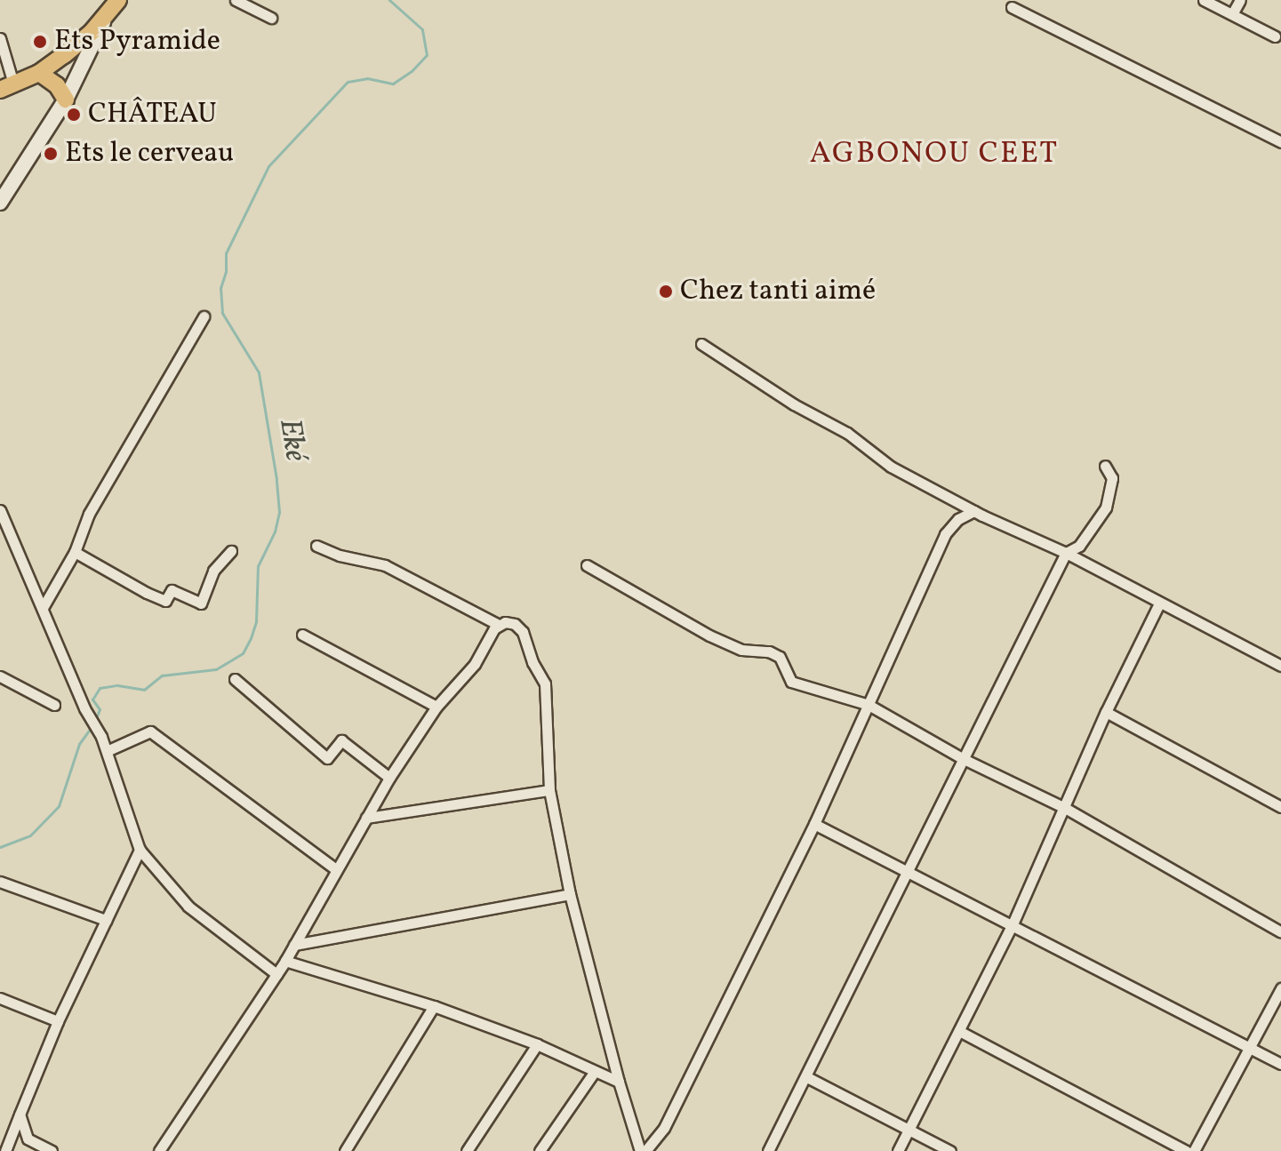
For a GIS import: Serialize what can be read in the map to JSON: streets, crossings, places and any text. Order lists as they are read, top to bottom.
{
  "districts": ["AGBONOU CEET"],
  "water": ["Eké"],
  "places": [
    "Ets Pyramide",
    "CHÂTEAU",
    "Ets le cerveau",
    "Chez tanti aimé"
  ]
}
